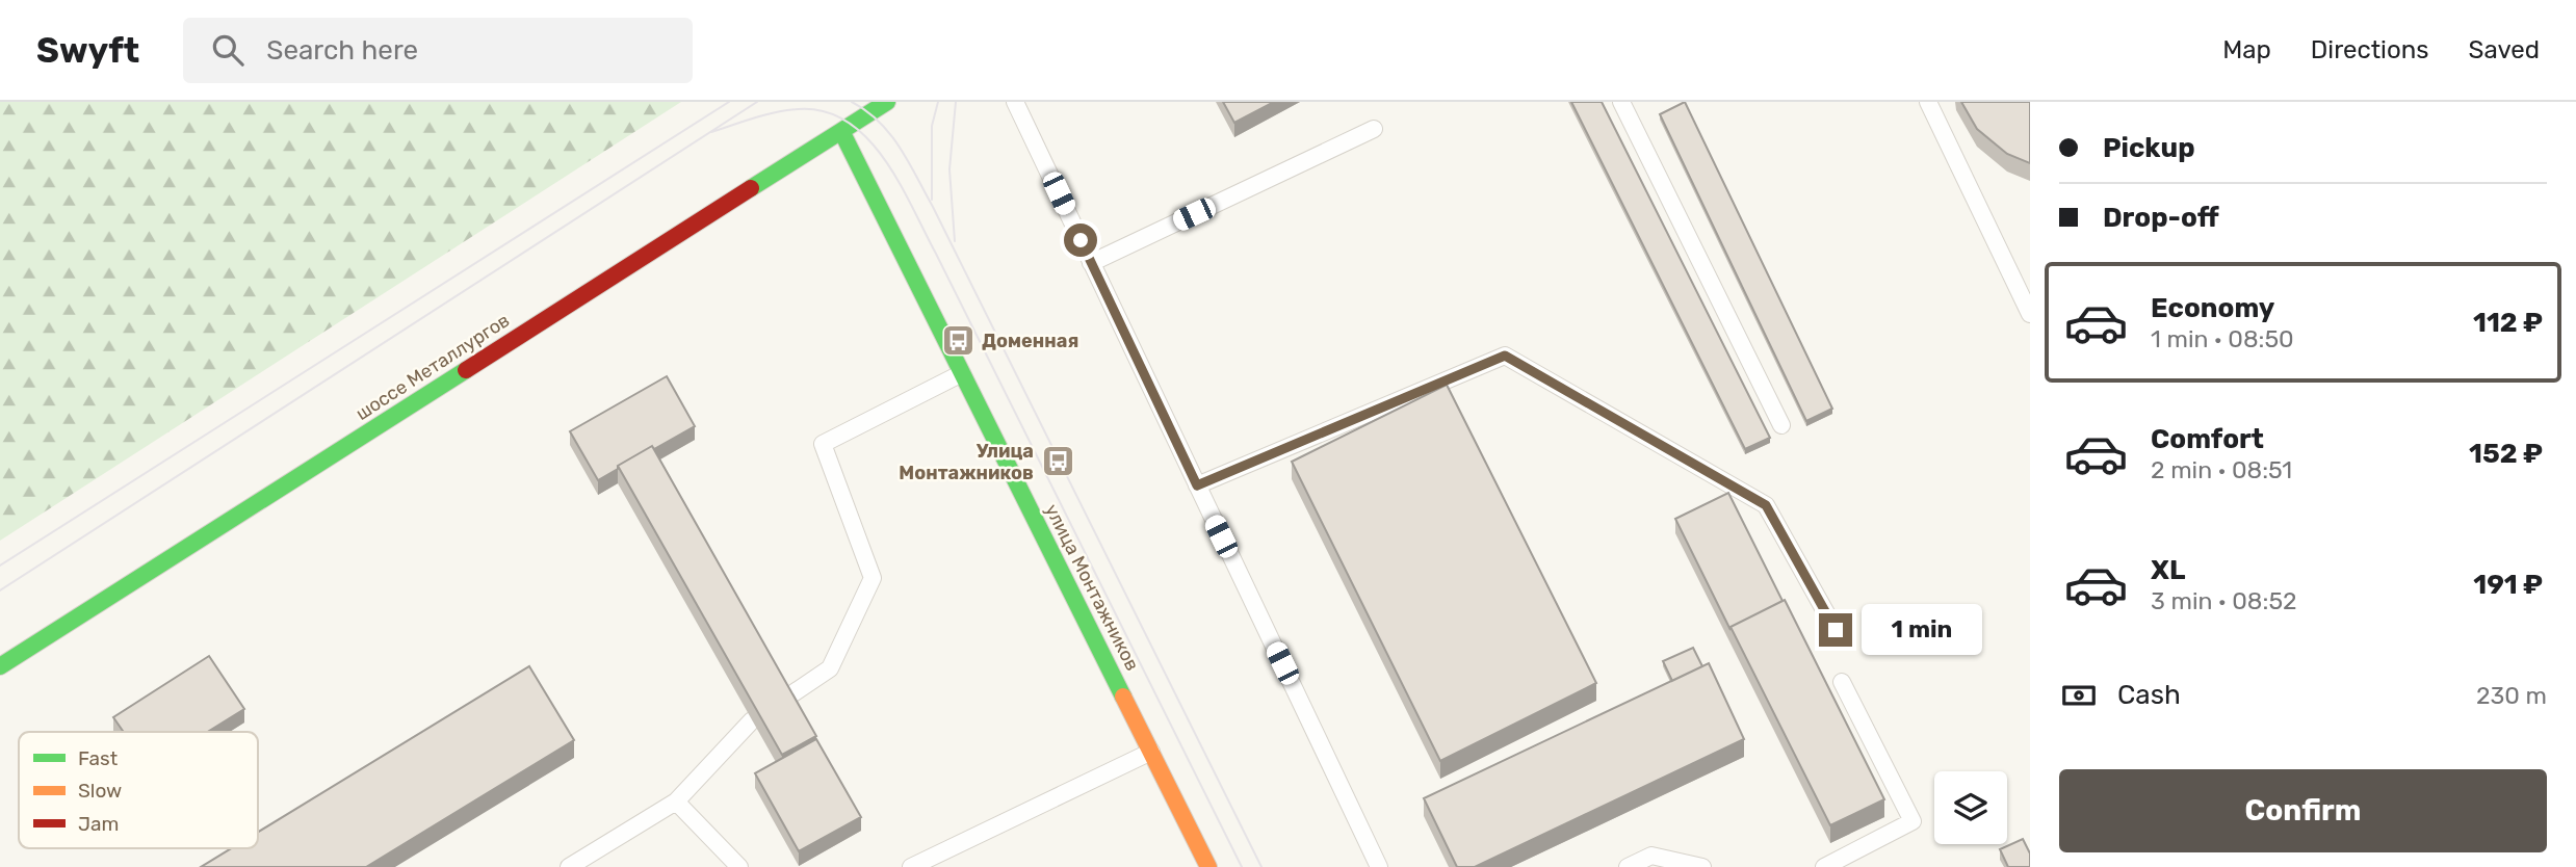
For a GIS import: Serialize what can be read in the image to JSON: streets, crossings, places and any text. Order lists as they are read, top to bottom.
{
  "streets": {
    "main road": ["шоссе Металлургов", "улица Монтажников"]
  },
  "crossings": [
    ["шоссе Металлургов", "улица Монтажников"]
  ],
  "places": {
    "bus stop": ["Доменная", "Улица Монтажников"]
  },
  "legend": ["Fast", "Slow", "Jam"],
  "page": {
    "header": "Swyft",
    "search": "Search here",
    "nav": ["Map", "Directions", "Saved"],
    "banner": ["Pickup", "Drop-off"],
    "list": [
      {
        "name": "Economy",
        "note": "1 min · 08:50",
        "value": "112 ₽"
      },
      {
        "name": "Comfort",
        "note": "2 min · 08:51",
        "value": "152 ₽"
      },
      {
        "name": "XL",
        "note": "3 min · 08:52",
        "value": "191 ₽"
      }
    ],
    "bubble": "1 min",
    "pay": ["Cash", "230 m"],
    "buttons": "Confirm"
  }
}
